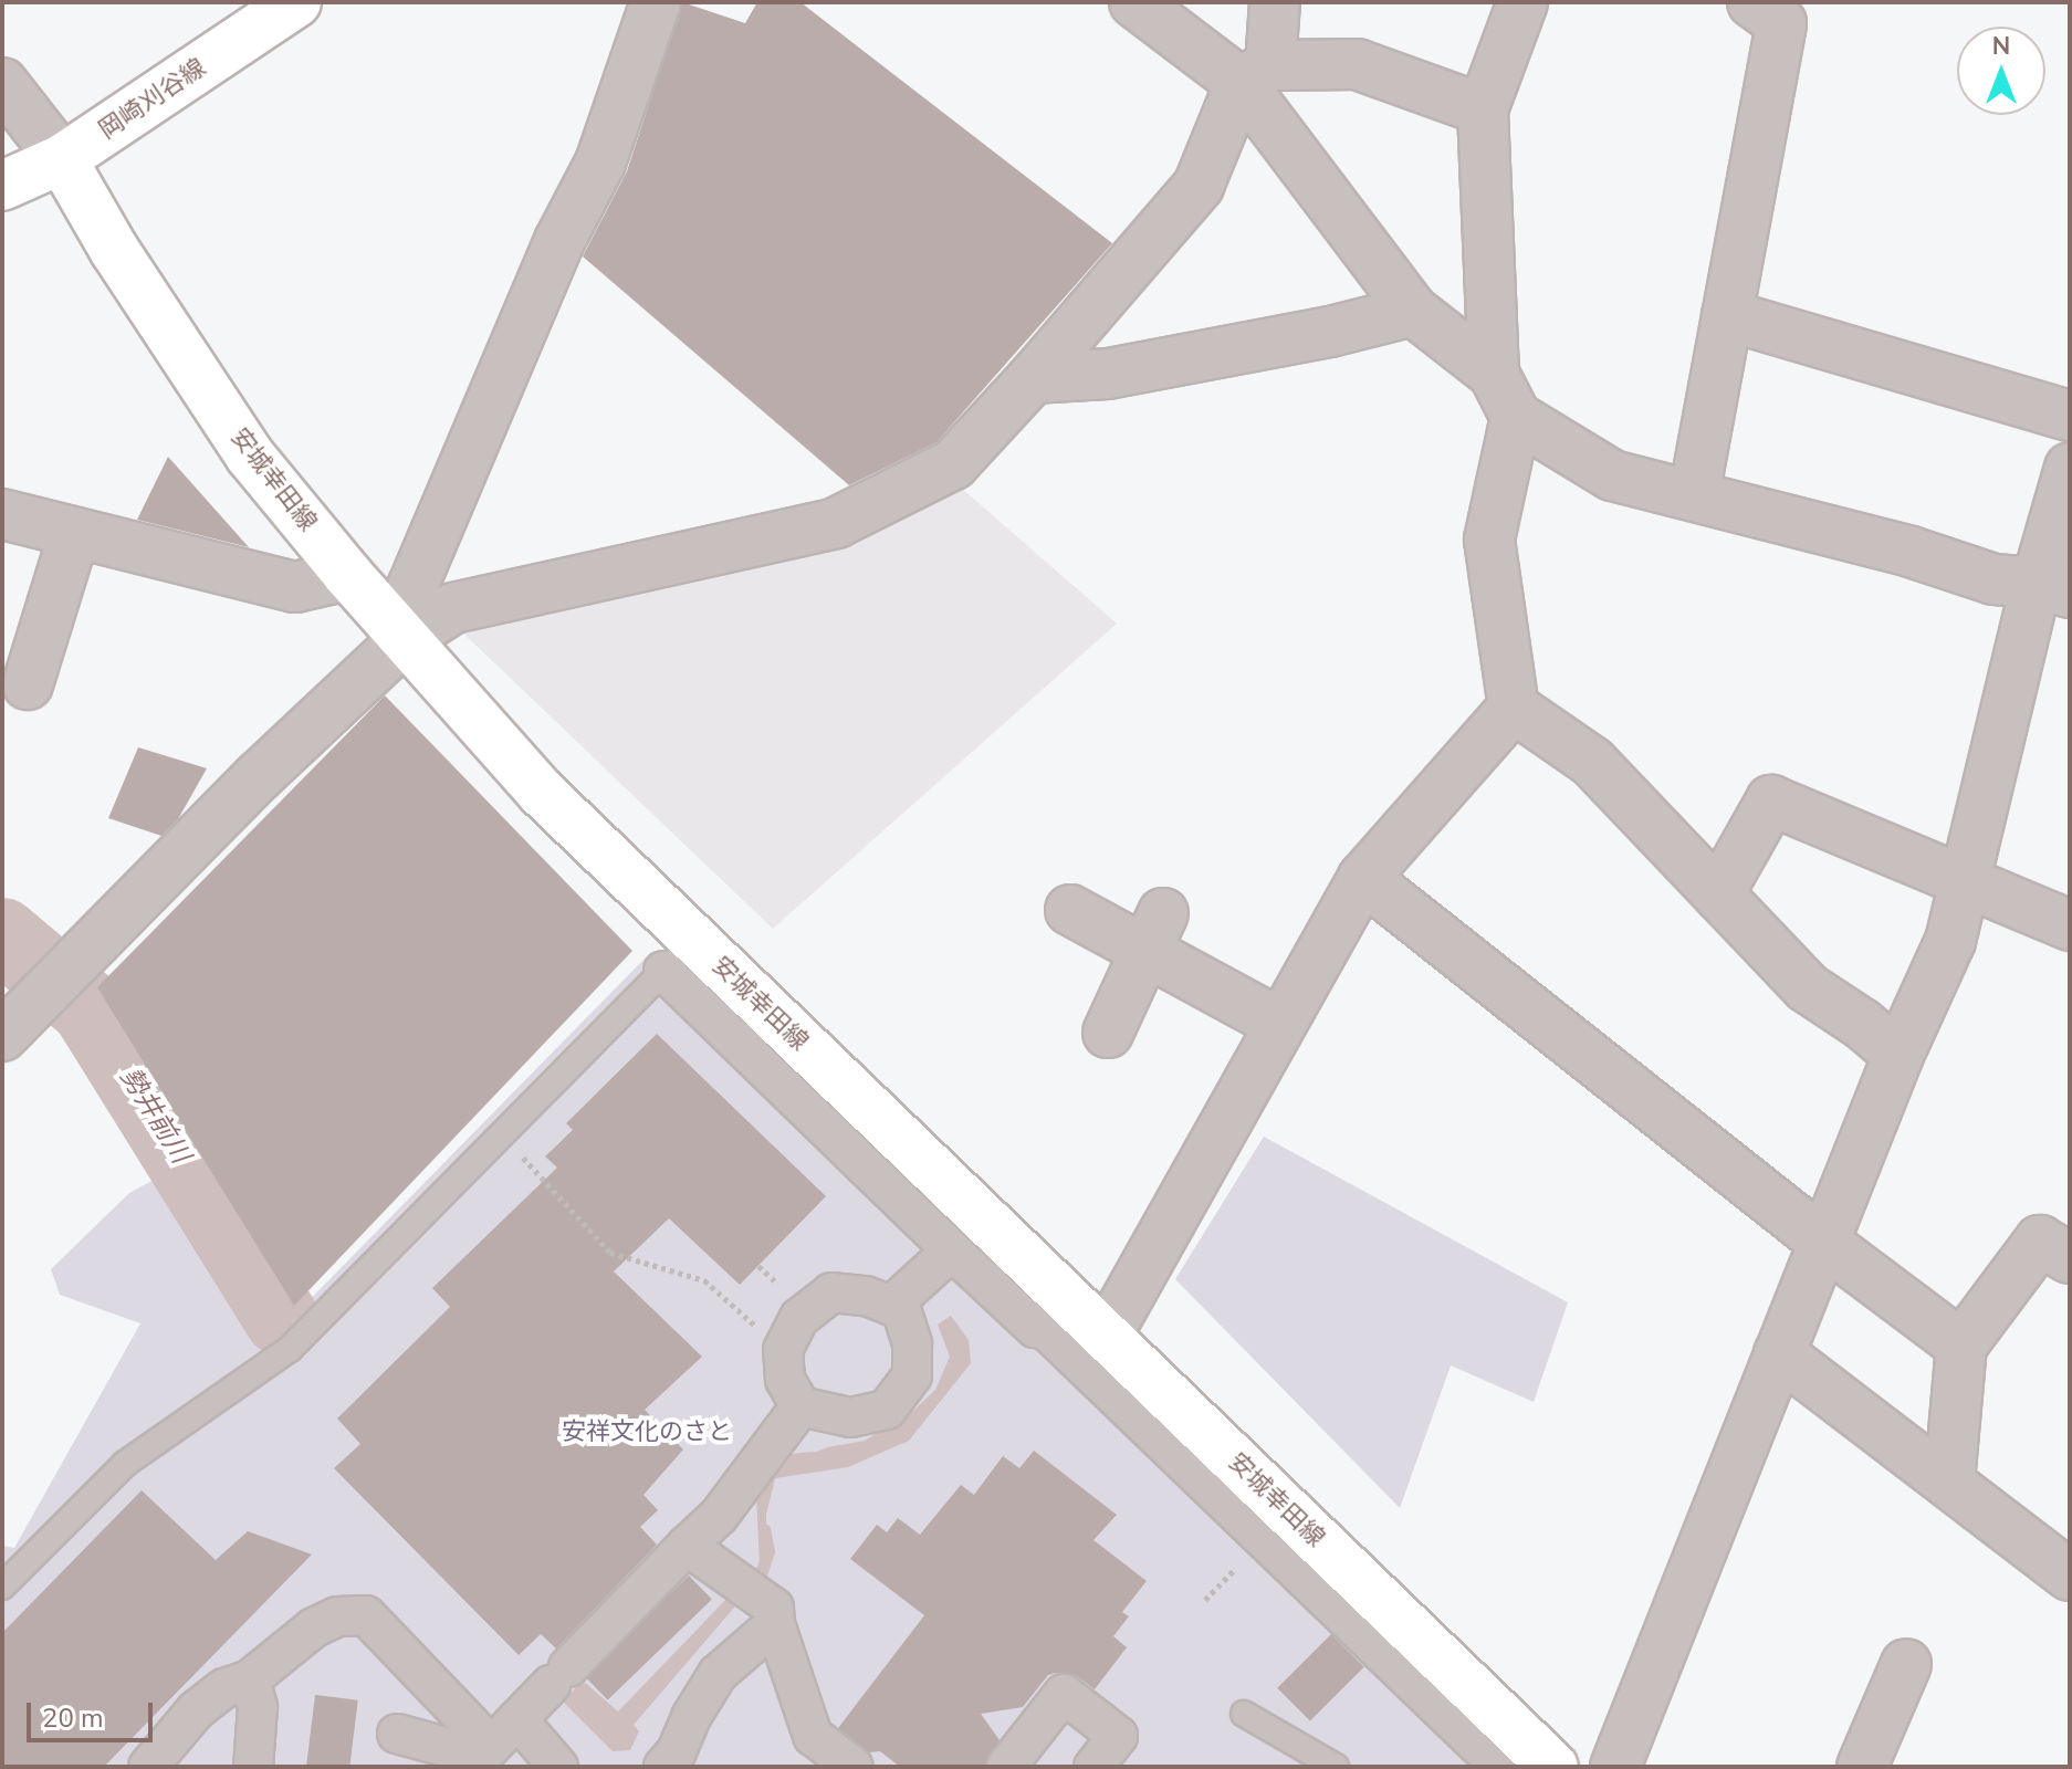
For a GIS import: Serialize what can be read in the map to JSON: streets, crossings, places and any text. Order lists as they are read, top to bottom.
{
  "streets": {
    "main road": ["岡崎刈谷線", "安城幸田線"]
  },
  "crossings": [
    ["岡崎刈谷線", "安城幸田線"]
  ],
  "water": ["勢井前川"],
  "parks": ["安祥文化のさと"],
  "scale_bar": "20 m",
  "north": "top"
}
